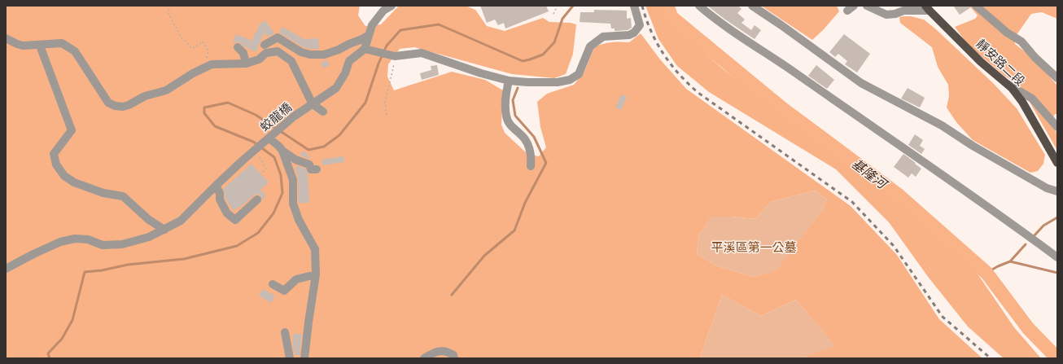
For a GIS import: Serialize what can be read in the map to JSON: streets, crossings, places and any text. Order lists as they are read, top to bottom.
{
  "streets": {
    "main road": ["靜安路二段"],
    "street": ["蛟龍橋"]
  },
  "water": ["基隆河"],
  "parks": ["平溪區第一公墓"]
}
